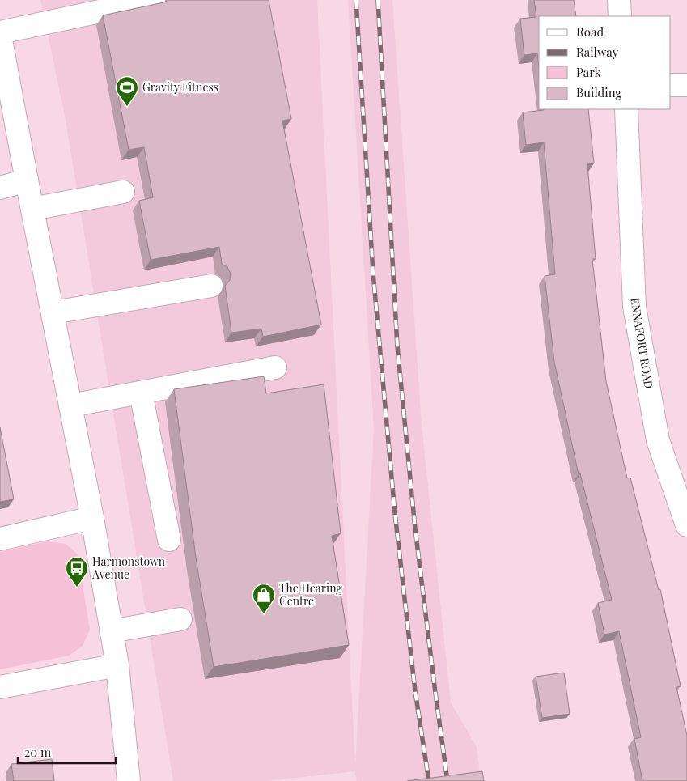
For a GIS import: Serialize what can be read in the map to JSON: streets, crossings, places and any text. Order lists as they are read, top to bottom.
{
  "streets": {
    "street": ["ENNAFORT ROAD"]
  },
  "places": {
    "sports": ["Gravity Fitness"],
    "bus stop": ["Harmonstown Avenue"],
    "shop": ["The Hearing Centre"]
  },
  "legend": [
    "Road",
    "Railway",
    "Park",
    "Building"
  ],
  "scale_bar": "20 m"
}
